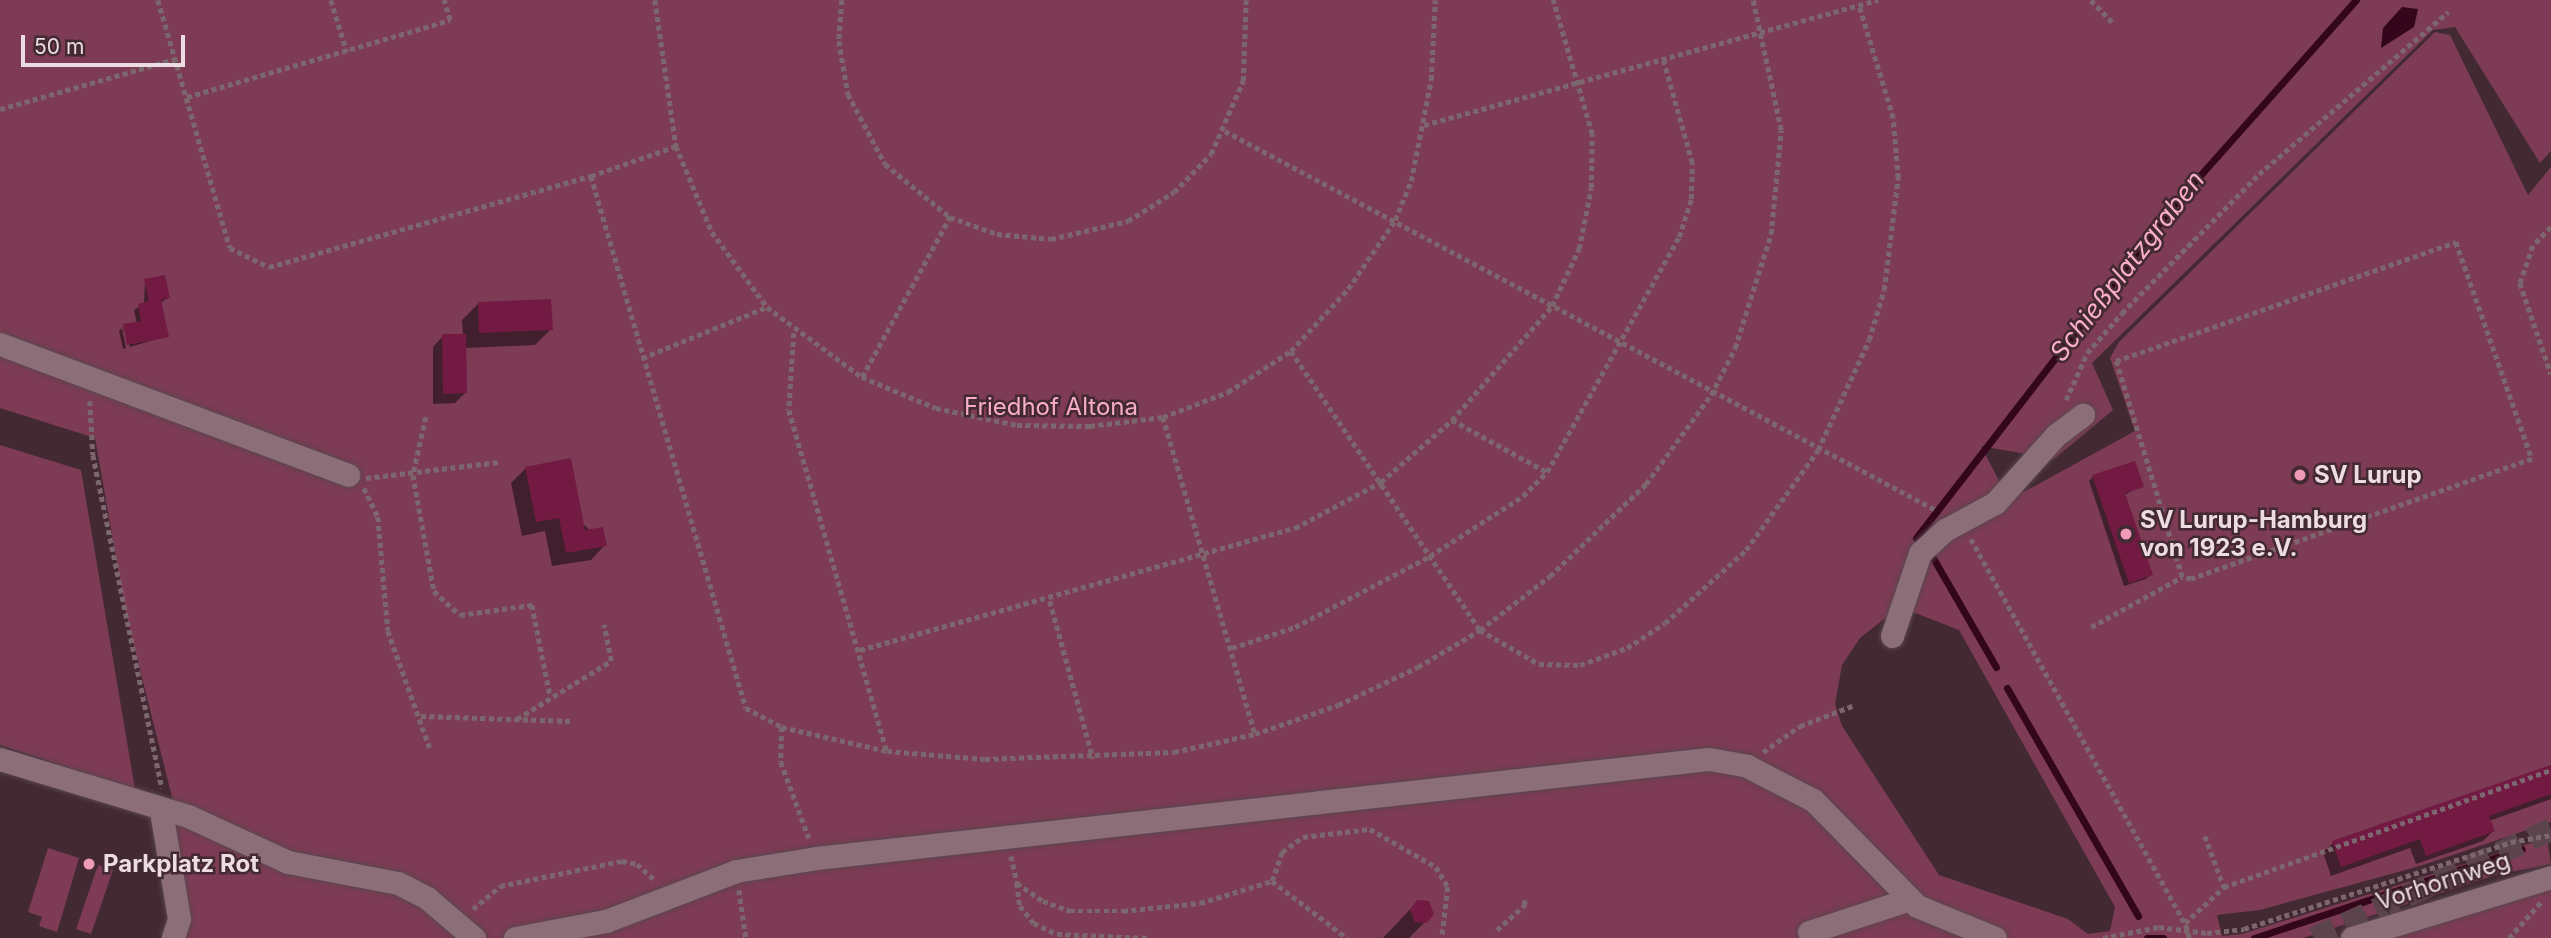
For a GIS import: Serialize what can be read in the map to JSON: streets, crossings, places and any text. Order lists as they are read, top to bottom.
{
  "streets": {
    "street": ["Vorhornweg"]
  },
  "water": ["Schießplatzgraben"],
  "parks": ["Friedhof Altona"],
  "places": ["SV Lurup", "SV Lurup-Hamburg von 1923 e.V.", "Parkplatz Rot"],
  "scale_bar": "50 m"
}
